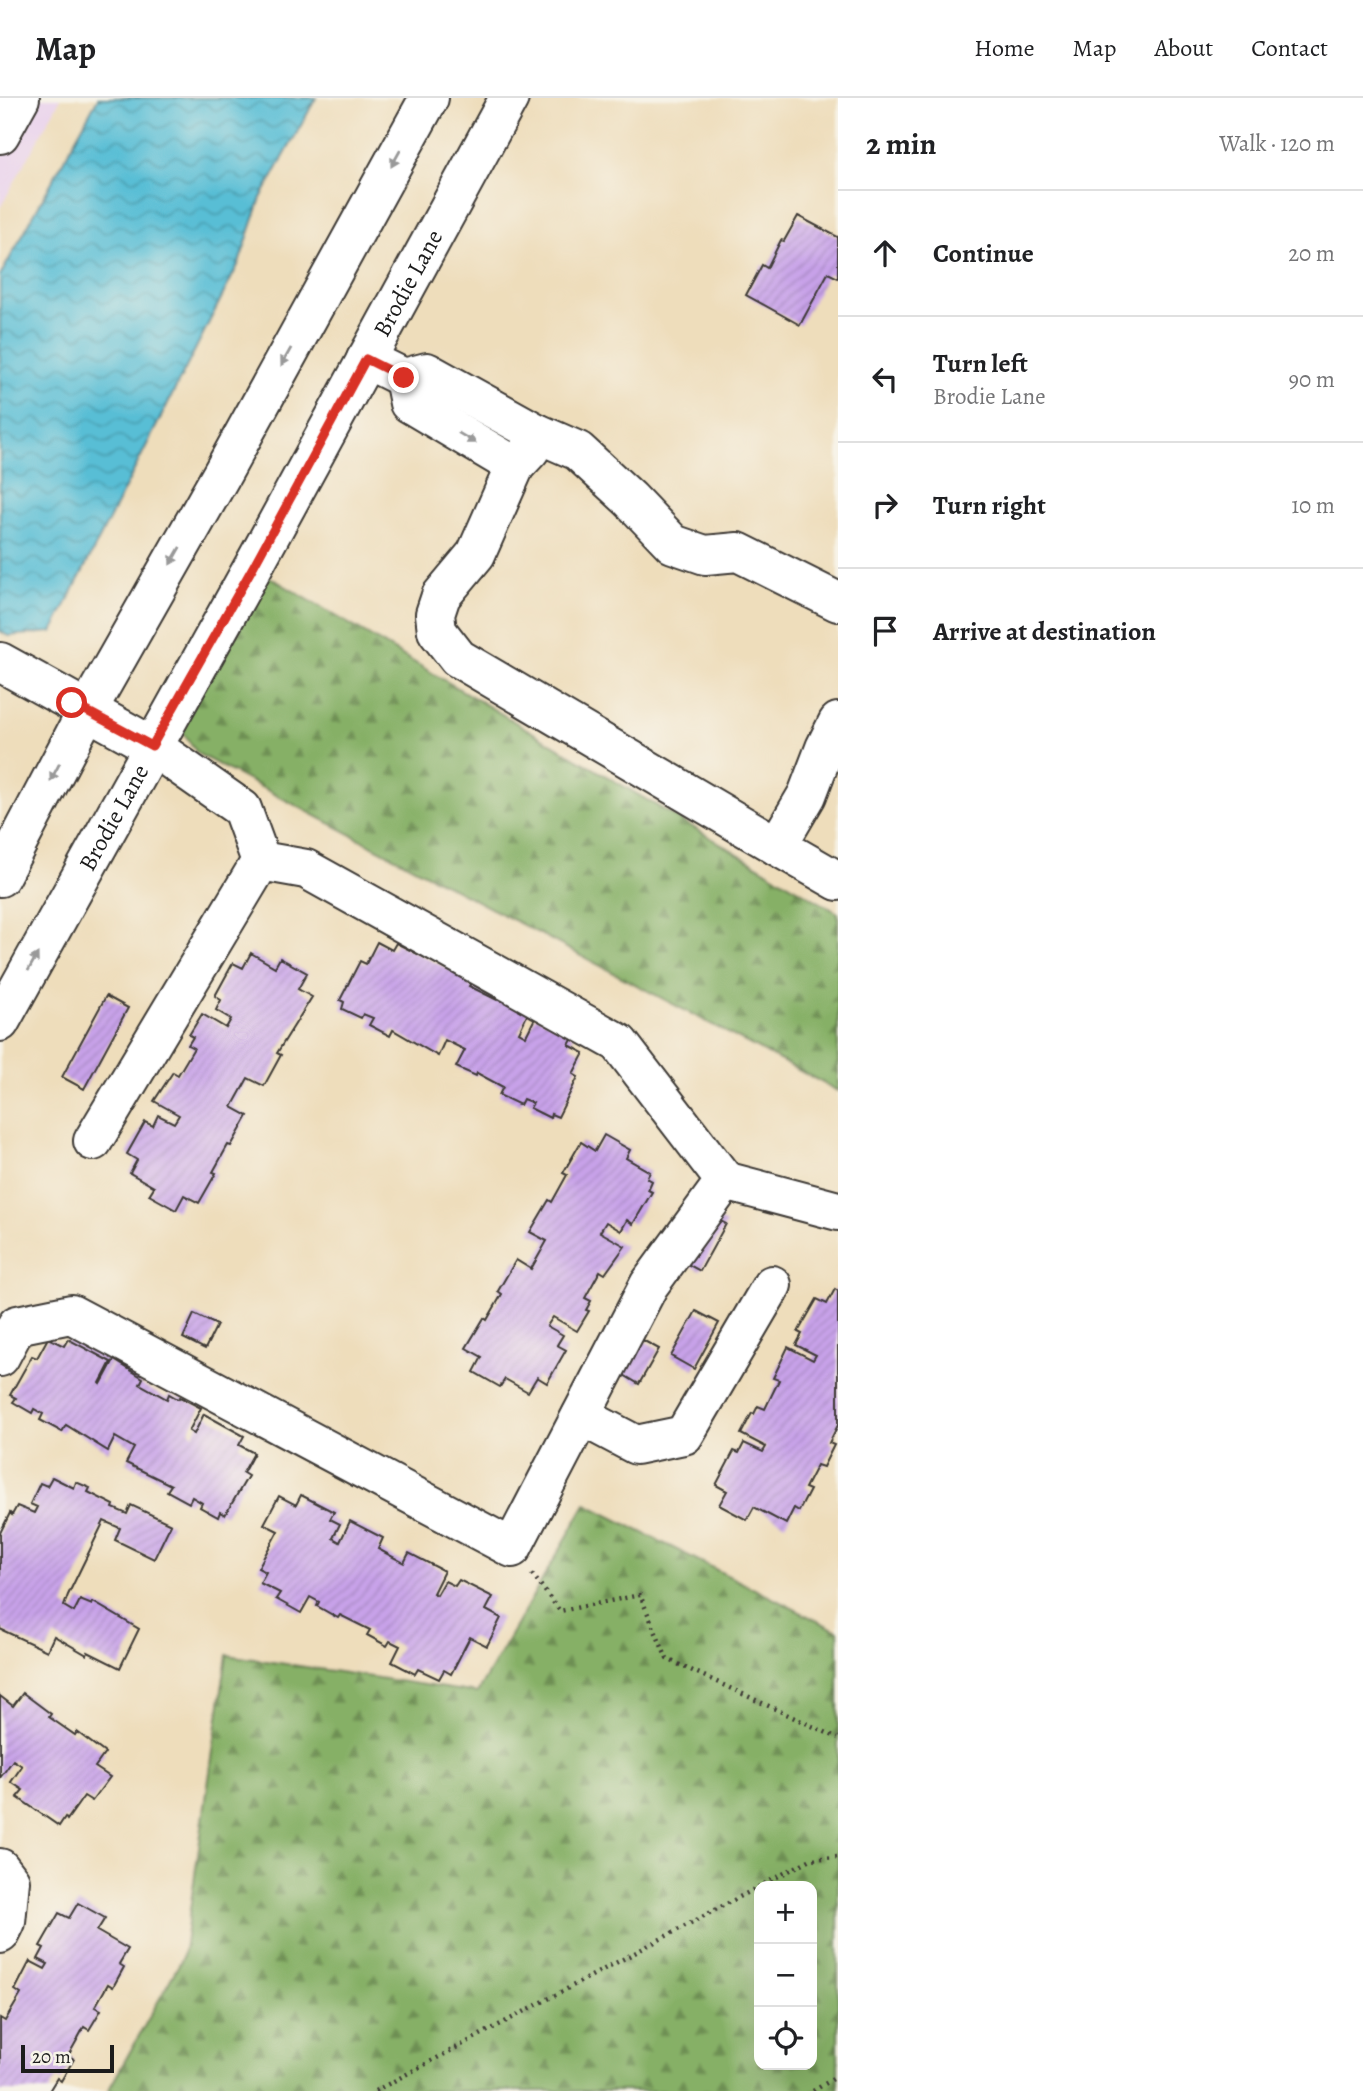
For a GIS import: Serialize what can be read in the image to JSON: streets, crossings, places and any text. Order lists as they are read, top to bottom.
{
  "streets": {
    "main road": ["Brodie Lane"]
  },
  "scale_bar": "20 m",
  "page": {
    "header": "Map",
    "nav": [
      "Home",
      "Map",
      "About",
      "Contact"
    ],
    "heading": ["2 min", "Walk · 120 m"],
    "list": [
      ["Continue", "20 m"],
      ["Turn left", "Brodie Lane", "90 m"],
      ["Turn right", "10 m"],
      "Arrive at destination"
    ],
    "map_buttons": ["+", "−"],
    "scale": "20 m"
  }
}
